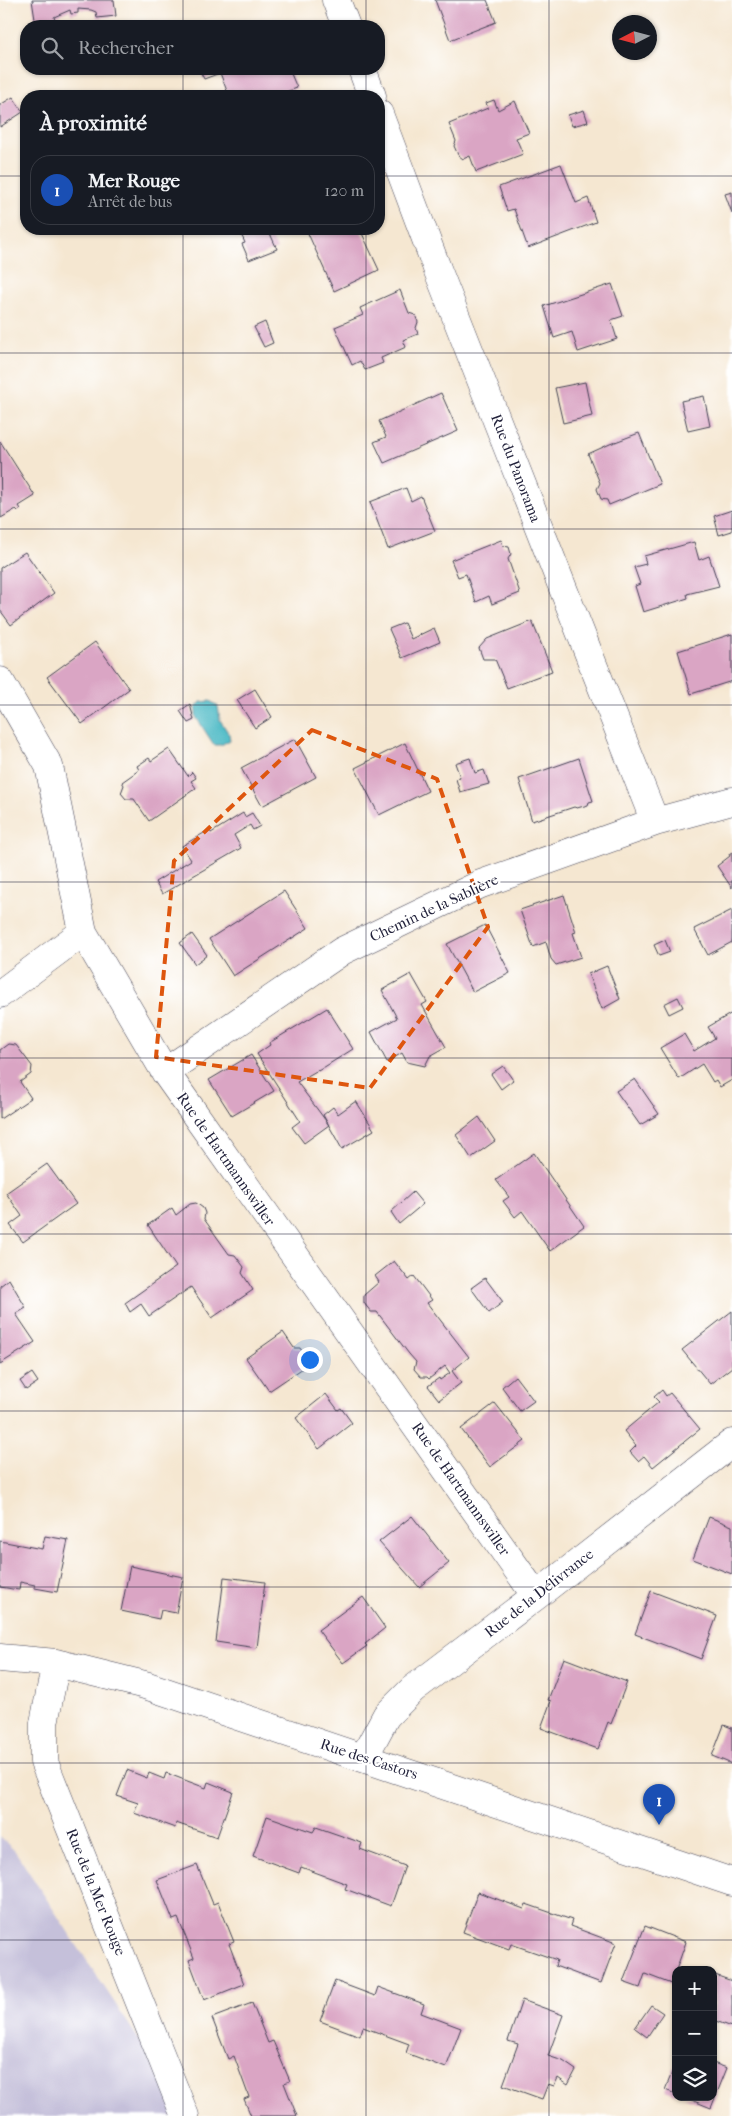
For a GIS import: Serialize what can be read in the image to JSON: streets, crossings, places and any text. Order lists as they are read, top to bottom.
{
  "streets": {
    "street": [
      "Rue du Panorama",
      "Chemin de la Sablière",
      "Rue de Hartmannswiller",
      "Rue de la Délivrance",
      "Rue des Castors",
      "Rue de la Mer Rouge"
    ]
  },
  "crossings": [
    ["Rue du Panorama", "Chemin de la Sablière"],
    ["Chemin de la Sablière", "Rue de Hartmannswiller"],
    ["Rue de Hartmannswiller", "Rue de la Délivrance"],
    ["Rue de la Délivrance", "Rue des Castors"],
    ["Rue des Castors", "Rue de la Mer Rouge"]
  ],
  "north": "left",
  "page": {
    "search": "Rechercher",
    "heading": "À proximité",
    "list": [
      {
        "mark": "1",
        "name": "Mer Rouge",
        "note": "Arrêt de bus",
        "value": "120 m"
      }
    ],
    "pins": "1",
    "map_buttons": ["+", "−"]
  }
}
